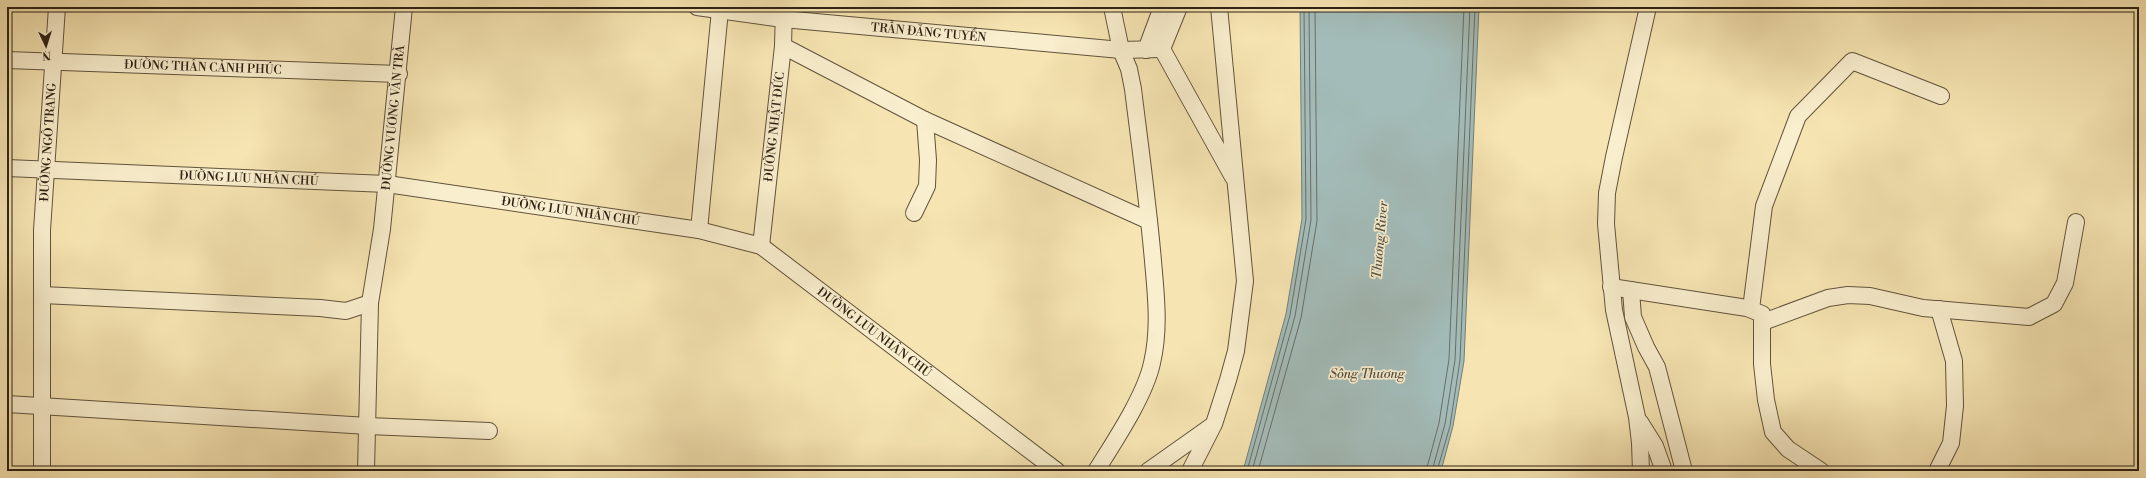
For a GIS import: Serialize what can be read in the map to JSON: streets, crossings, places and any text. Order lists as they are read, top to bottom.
{
  "streets": {
    "street": [
      "TRẦN ĐĂNG TUYỂN",
      "ĐƯỜNG THÂN CẢNH PHÚC",
      "ĐƯỜNG VƯƠNG VĂN TRÀ",
      "ĐƯỜNG NHẬT ĐỨC",
      "ĐƯỜNG NGÔ TRANG",
      "ĐƯỜNG LƯU NHÂN CHÚ"
    ]
  },
  "crossings": [
    ["TRẦN ĐĂNG TUYỂN", "ĐƯỜNG NHẬT ĐỨC"],
    ["ĐƯỜNG THÂN CẢNH PHÚC", "ĐƯỜNG VƯƠNG VĂN TRÀ"],
    ["ĐƯỜNG THÂN CẢNH PHÚC", "ĐƯỜNG NGÔ TRANG"],
    ["ĐƯỜNG VƯƠNG VĂN TRÀ", "ĐƯỜNG LƯU NHÂN CHÚ"],
    ["ĐƯỜNG NHẬT ĐỨC", "ĐƯỜNG LƯU NHÂN CHÚ"],
    ["ĐƯỜNG NGÔ TRANG", "ĐƯỜNG LƯU NHÂN CHÚ"]
  ],
  "water": ["Thương River", "Sông Thương"],
  "north": "bottom"
}
